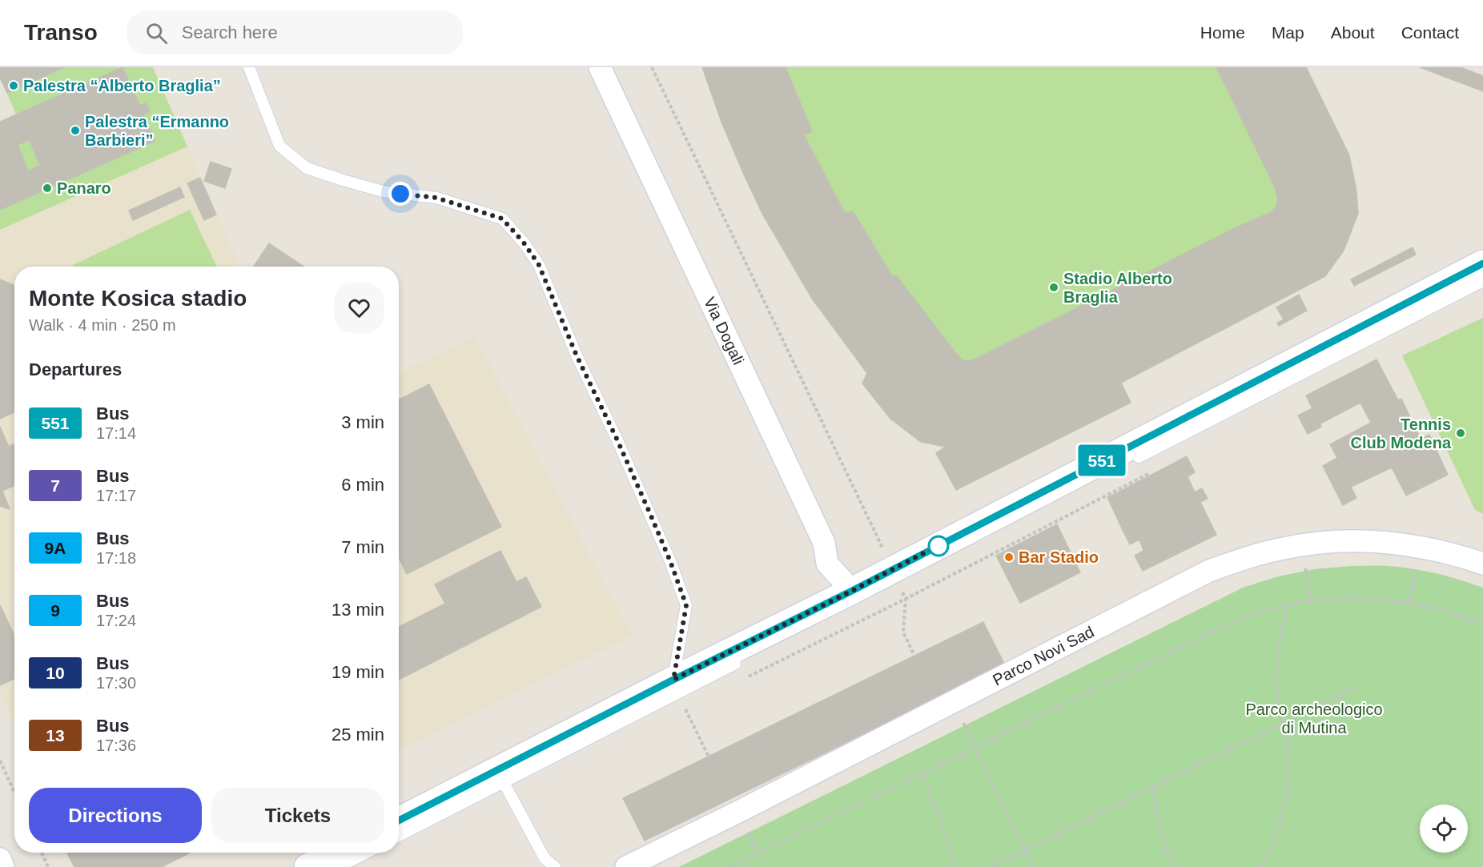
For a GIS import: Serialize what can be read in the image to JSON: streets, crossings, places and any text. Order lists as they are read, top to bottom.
{
  "streets": {
    "street": ["Via Dogali", "Parco Novi Sad"]
  },
  "parks": ["Parco archeologico di Mutina"],
  "places": [
    "Palestra “Alberto Braglia”",
    "Palestra “Ermanno Barbieri”",
    "Panaro",
    "Stadio Alberto Braglia",
    "Tennis Club Modena",
    "Bar Stadio"
  ],
  "lines": ["bus line 551"],
  "page": {
    "header": "Transo",
    "search": "Search here",
    "nav": [
      "Home",
      "Map",
      "About",
      "Contact"
    ],
    "on_map": "551",
    "heading": [
      ["Monte Kosica stadio", "Walk · 4 min · 250 m"],
      "Departures"
    ],
    "list": [
      {
        "mark": "551",
        "name": "Bus",
        "note": "17:14",
        "value": "3 min"
      },
      {
        "mark": "7",
        "name": "Bus",
        "note": "17:17",
        "value": "6 min"
      },
      {
        "mark": "9A",
        "name": "Bus",
        "note": "17:18",
        "value": "7 min"
      },
      {
        "mark": "9",
        "name": "Bus",
        "note": "17:24",
        "value": "13 min"
      },
      {
        "mark": "10",
        "name": "Bus",
        "note": "17:30",
        "value": "19 min"
      },
      {
        "mark": "13",
        "name": "Bus",
        "note": "17:36",
        "value": "25 min"
      }
    ],
    "buttons": ["Directions", "Tickets"]
  }
}
